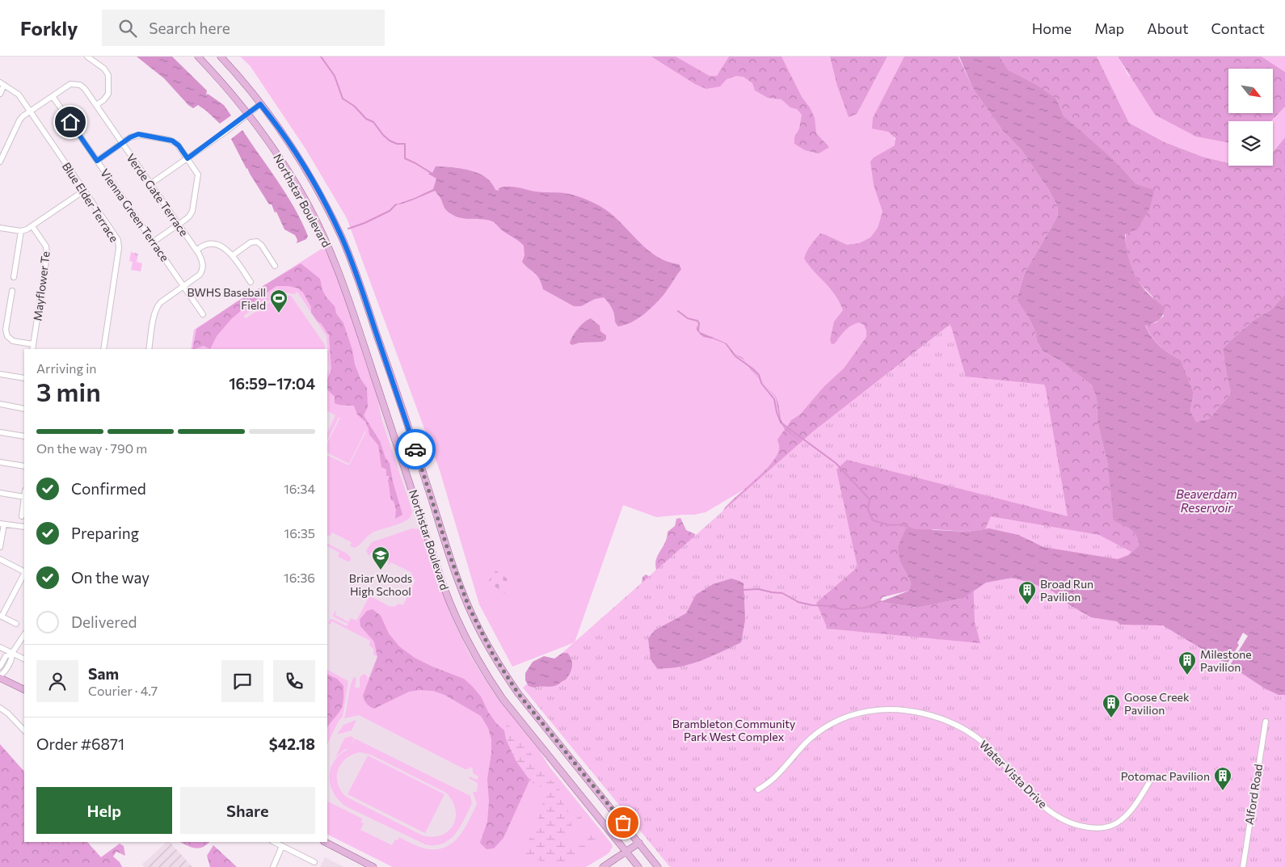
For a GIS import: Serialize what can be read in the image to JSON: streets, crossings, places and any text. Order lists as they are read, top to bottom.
{
  "streets": {
    "main road": ["Northstar Boulevard"],
    "street": [
      "Verde Gate Terrace",
      "Blue Elder Terrace",
      "Vienna Green Terrace",
      "Mayflower Te",
      "Water Vista Drive",
      "Alford Road"
    ]
  },
  "crossings": [
    ["Verde Gate Terrace", "Blue Elder Terrace"],
    ["Verde Gate Terrace", "Vienna Green Terrace"]
  ],
  "water": ["Beaverdam Reservoir"],
  "parks": ["Brambleton Community Park West Complex"],
  "places": {
    "sports": ["BWHS Baseball Field"],
    "school or university": ["Briar Woods High School"],
    "building": [
      "Broad Run Pavilion",
      "Milestone Pavilion",
      "Goose Creek Pavilion",
      "Potomac Pavilion"
    ]
  },
  "north": "bottom right",
  "page": {
    "header": "Forkly",
    "search": "Search here",
    "nav": [
      "Home",
      "Map",
      "About",
      "Contact"
    ],
    "heading": ["3 min", "Arriving in", "16:59–17:04"],
    "panel": [
      "Sam",
      "Courier · 4.7",
      "Order #6871",
      "$42.18"
    ],
    "bar": "On the way · 790 m",
    "list": [
      ["Confirmed", "16:34"],
      ["Preparing", "16:35"],
      ["On the way", "16:36"],
      "Delivered"
    ],
    "buttons": ["Help", "Share"]
  }
}
